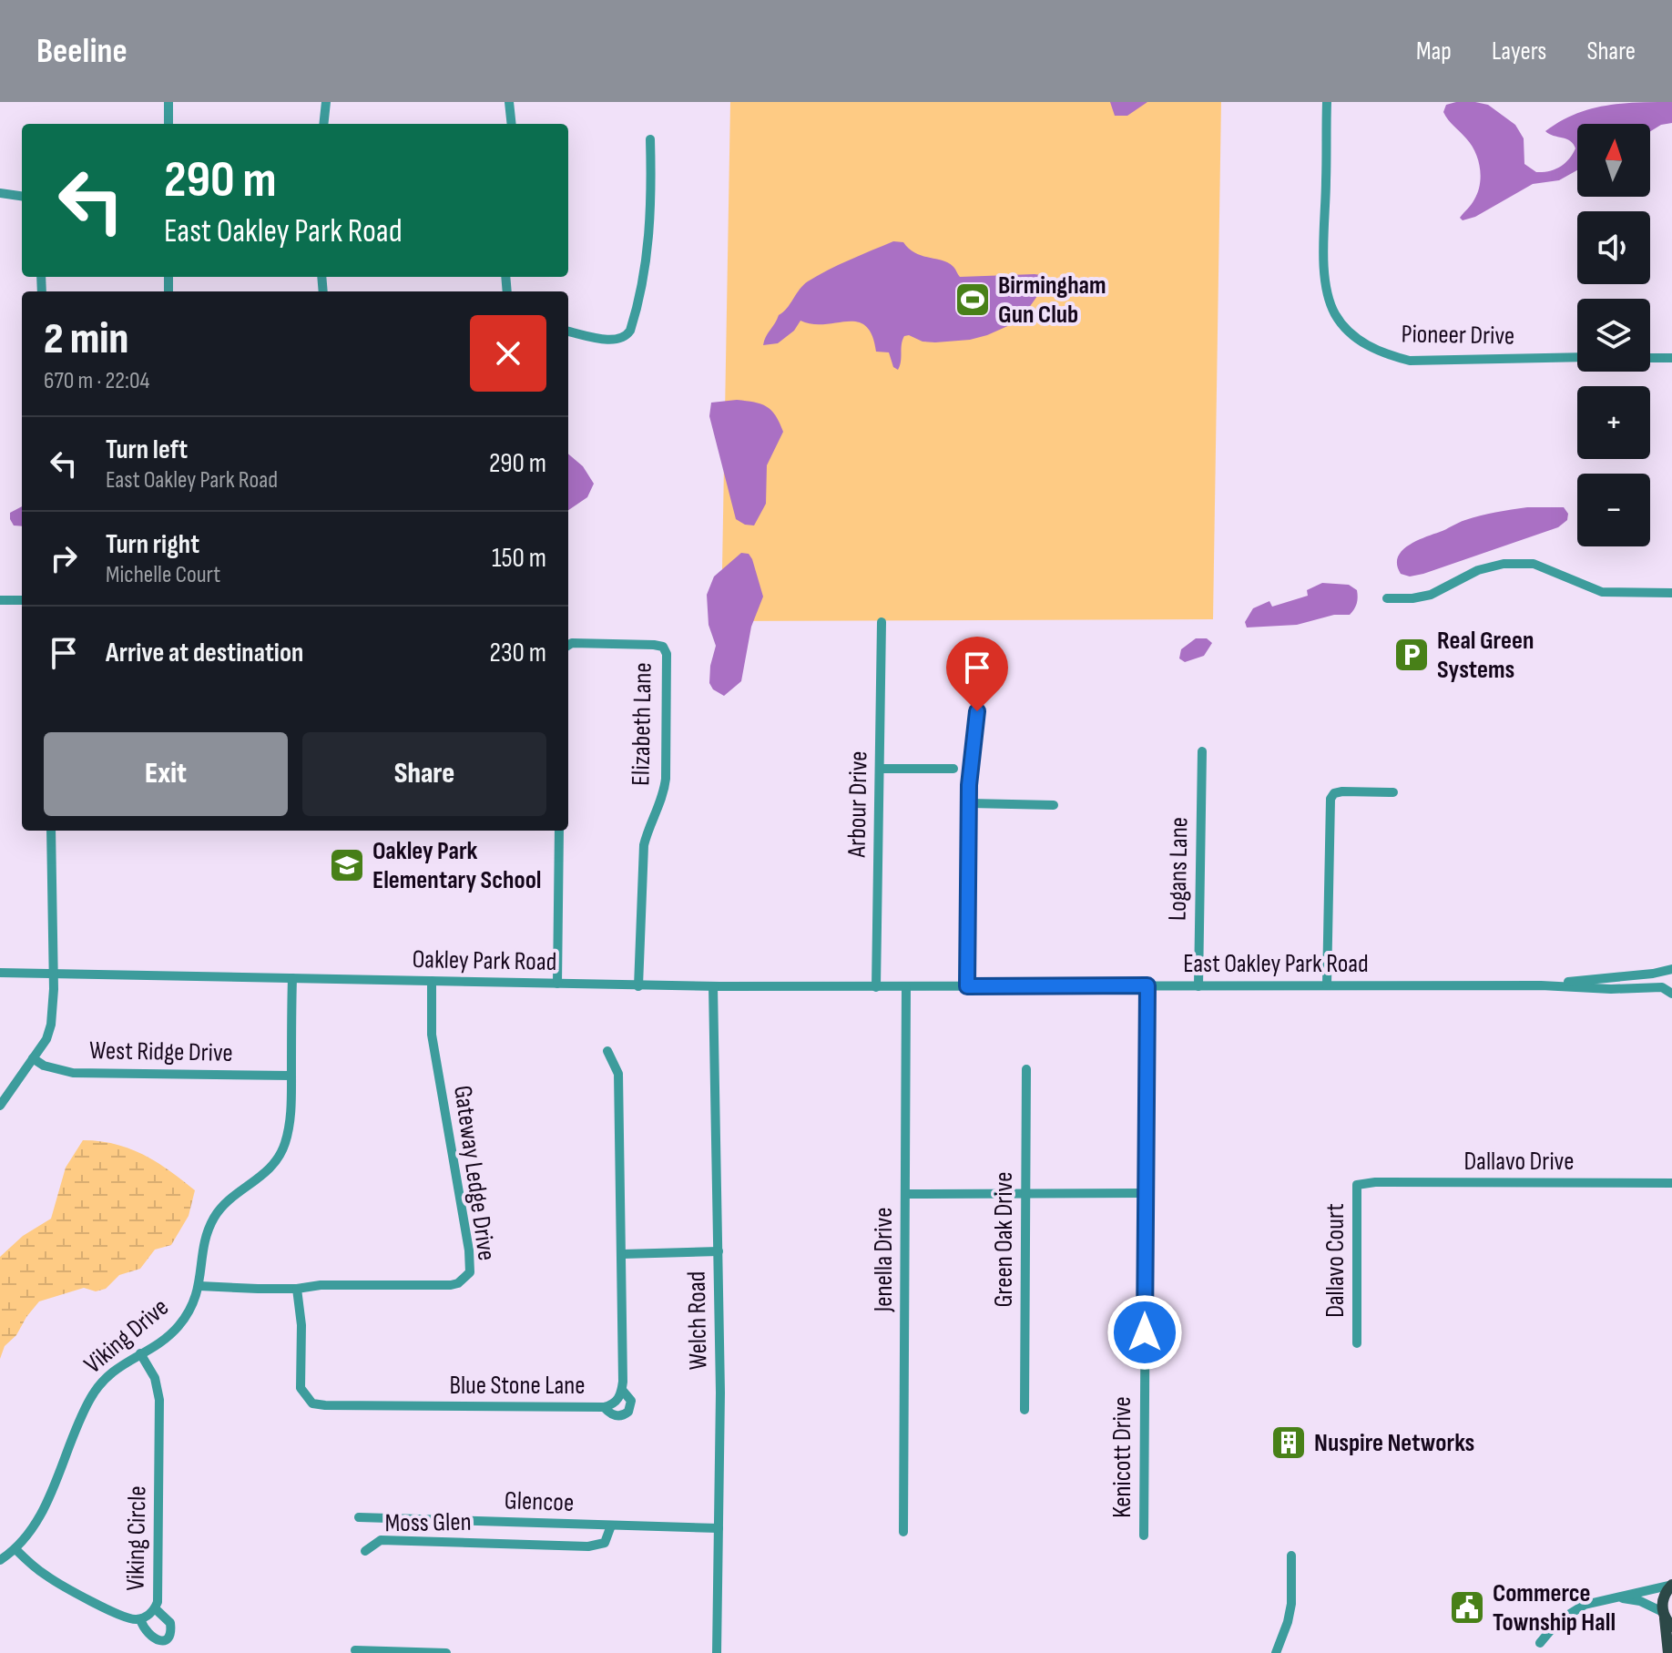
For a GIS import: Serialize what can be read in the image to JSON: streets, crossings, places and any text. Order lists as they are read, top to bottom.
{
  "streets": {
    "street": [
      "Pioneer Drive",
      "Elizabeth Lane",
      "Arbour Drive",
      "Logans Lane",
      "Oakley Park Road",
      "East Oakley Park Road",
      "West Ridge Drive",
      "Dallavo Drive",
      "Gateway Ledge Drive",
      "Green Oak Drive",
      "Jenella Drive",
      "Dallavo Court",
      "Welch Road",
      "Viking Drive",
      "Blue Stone Lane",
      "Kenicott Drive",
      "Glencoe",
      "Moss Glen",
      "Viking Circle"
    ]
  },
  "crossings": [
    ["Elizabeth Lane", "Oakley Park Road"],
    ["Arbour Drive", "Oakley Park Road"],
    ["Logans Lane", "East Oakley Park Road"],
    ["Oakley Park Road", "East Oakley Park Road"],
    ["Oakley Park Road", "Gateway Ledge Drive"],
    ["Oakley Park Road", "Jenella Drive"],
    ["Oakley Park Road", "Welch Road"],
    ["Oakley Park Road", "Viking Drive"],
    ["East Oakley Park Road", "Kenicott Drive"],
    ["West Ridge Drive", "Viking Drive"],
    ["Dallavo Drive", "Dallavo Court"],
    ["Gateway Ledge Drive", "Viking Drive"],
    ["Gateway Ledge Drive", "Blue Stone Lane"],
    ["Welch Road", "Glencoe"],
    ["Viking Drive", "Viking Circle"],
    ["Glencoe", "Moss Glen"]
  ],
  "places": {
    "sports": ["Birmingham Gun Club"],
    "parking": ["Real Green Systems"],
    "school or university": ["Oakley Park Elementary School"],
    "building": ["Nuspire Networks"],
    "public building": ["Commerce Township Hall"]
  },
  "north": "top",
  "page": {
    "header": "Beeline",
    "nav": ["Map", "Layers", "Share"],
    "map_buttons": ["+", "−"],
    "turn": ["290 m", "East Oakley Park Road"],
    "heading": ["2 min", "670 m · 22:04"],
    "list": [
      {
        "name": "Turn left",
        "note": "East Oakley Park Road",
        "value": "290 m"
      },
      {
        "name": "Turn right",
        "note": "Michelle Court",
        "value": "150 m"
      },
      {
        "name": "Arrive at destination",
        "value": "230 m"
      }
    ],
    "buttons": ["Exit", "Share"]
  }
}
